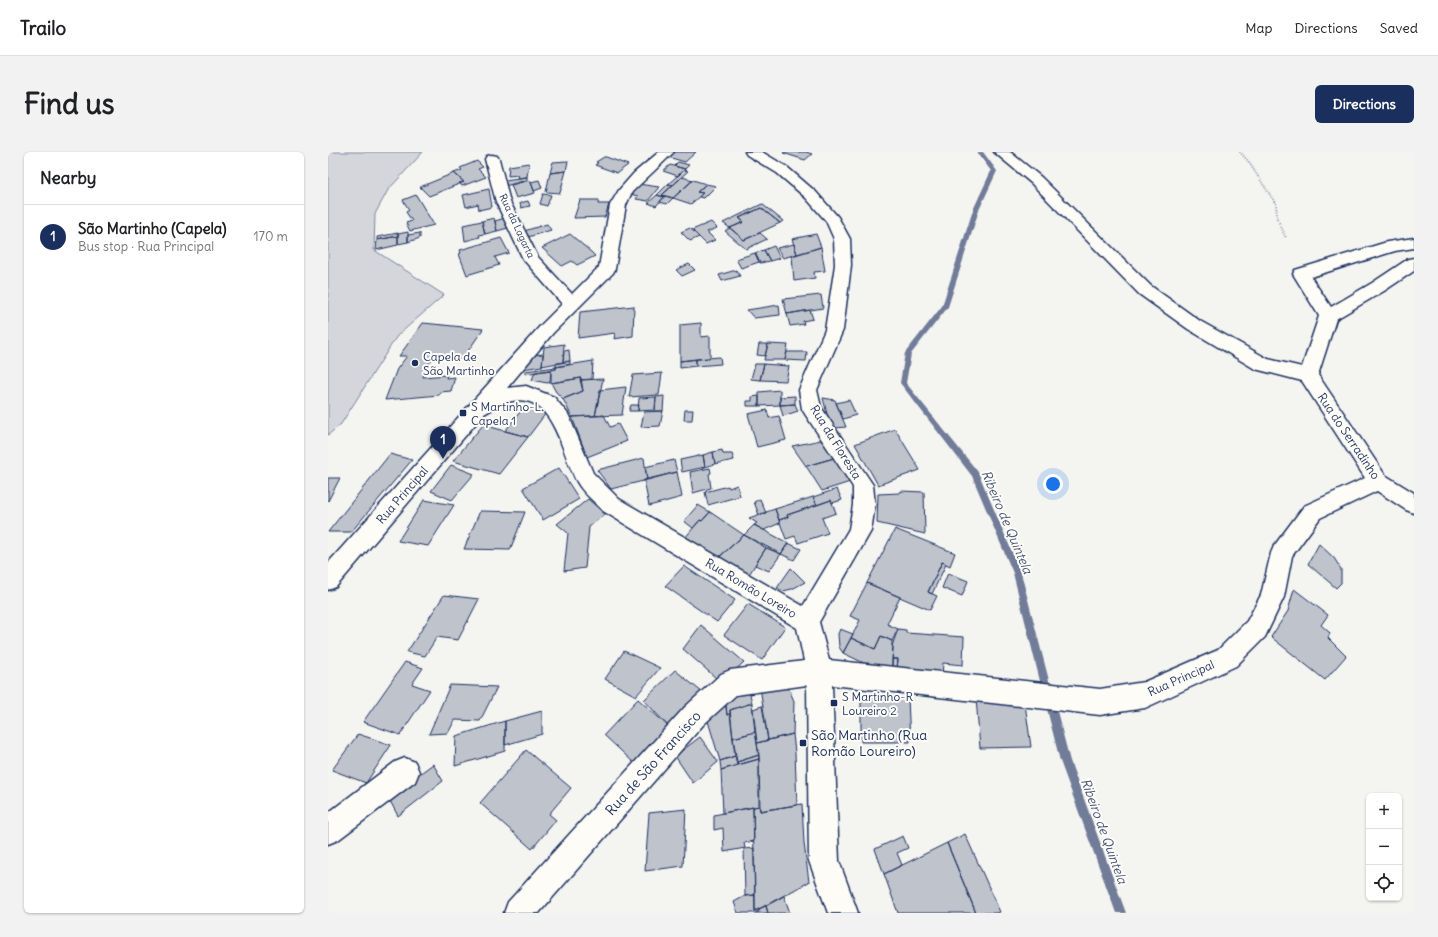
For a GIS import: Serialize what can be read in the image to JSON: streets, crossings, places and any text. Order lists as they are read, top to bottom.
{
  "streets": {
    "street": [
      "Rua da Lagarta",
      "Rua do Serradinho",
      "Rua da Floresta",
      "Rua Principal",
      "Rua Romão Loreiro",
      "Rua de São Francisco"
    ]
  },
  "crossings": [
    ["Rua da Lagarta", "Rua Principal"],
    ["Rua do Serradinho", "Rua Principal"],
    ["Rua da Floresta", "Rua Romão Loreiro"],
    ["Rua Principal", "Rua Romão Loreiro"],
    ["Rua Principal", "Rua de São Francisco"],
    ["Rua Romão Loreiro", "Rua de São Francisco"]
  ],
  "water": ["Ribeiro de Quintela"],
  "places": {
    "other": ["Capela de São Martinho"],
    "transit": ["S Martinho-L. Capela 1", "S Martinho-R Loureiro 2", "São Martinho (Rua Romão Loureiro)"]
  },
  "page": {
    "header": "Trailo",
    "nav": ["Map", "Directions", "Saved"],
    "buttons": "Directions",
    "title": "Find us",
    "heading": "Nearby",
    "list": [
      {
        "mark": "1",
        "name": "São Martinho (Capela)",
        "note": "Bus stop · Rua Principal",
        "value": "170 m"
      }
    ],
    "pins": "1",
    "map_buttons": ["+", "−"]
  }
}
